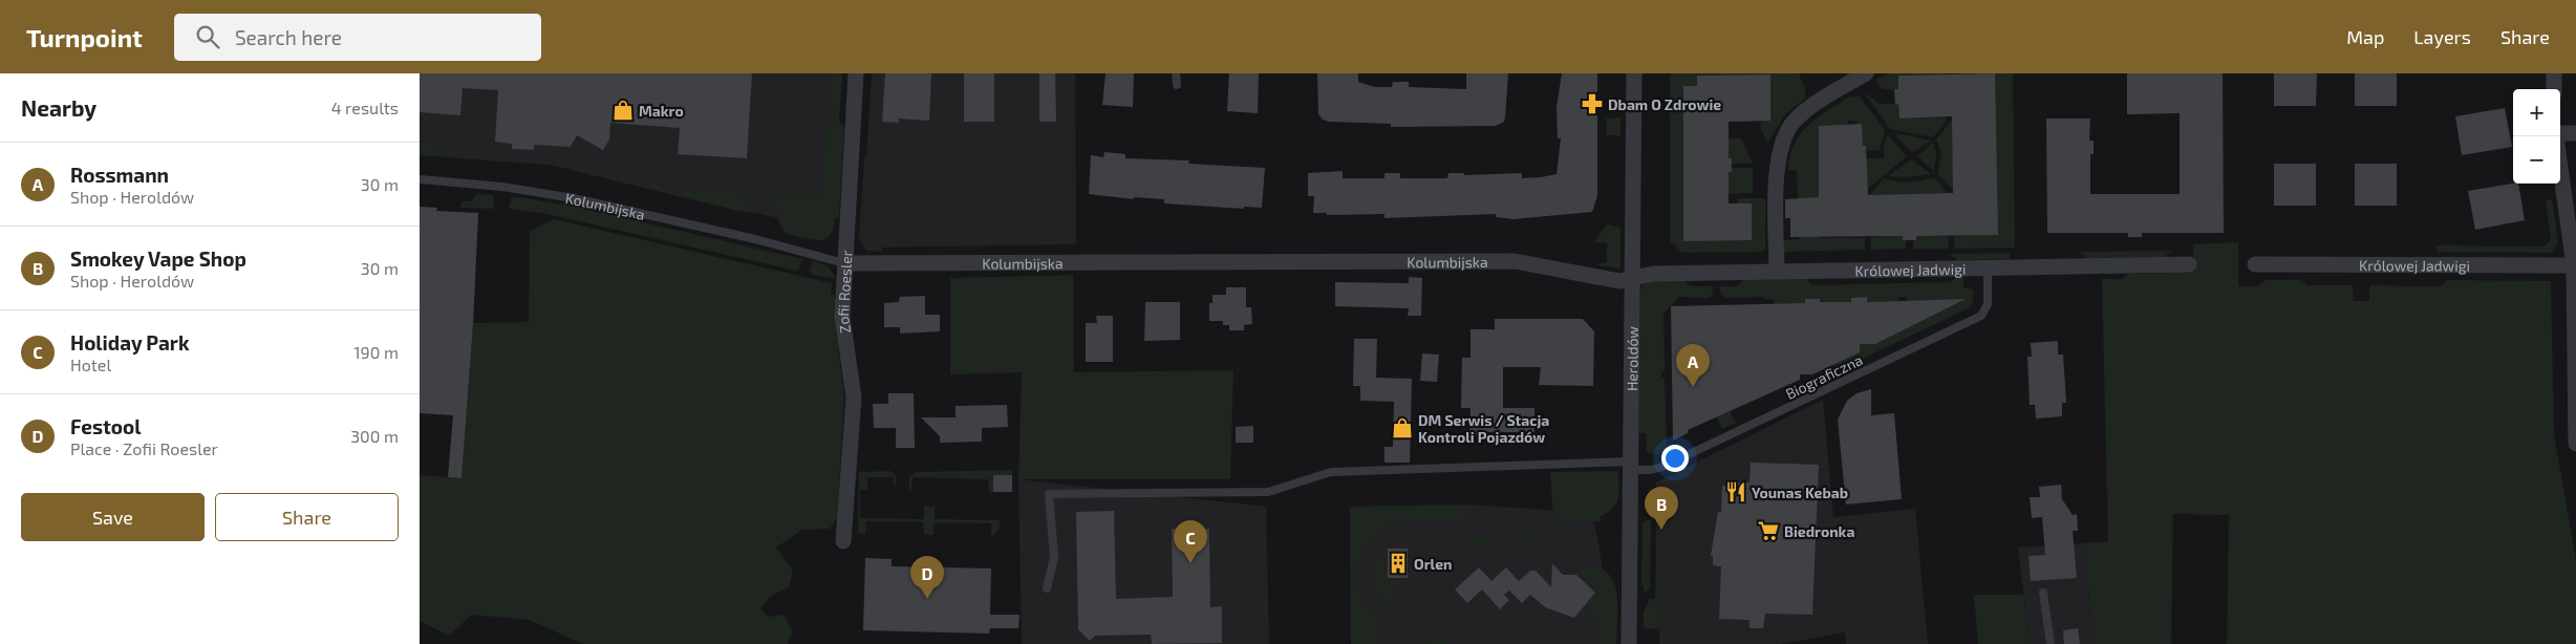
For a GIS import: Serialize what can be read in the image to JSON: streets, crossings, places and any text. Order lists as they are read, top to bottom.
{
  "streets": {
    "street": [
      "Kolumbijska",
      "Królowej Jadwigi",
      "Zofii Roesler",
      "Heroldów"
    ],
    "lane": ["Biograficzna"]
  },
  "crossings": [
    ["Kolumbijska", "Królowej Jadwigi"],
    ["Kolumbijska", "Zofii Roesler"],
    ["Kolumbijska", "Heroldów"],
    ["Królowej Jadwigi", "Heroldów"],
    ["Królowej Jadwigi", "Biograficzna"],
    ["Heroldów", "Biograficzna"]
  ],
  "places": {
    "pharmacy": ["Dbam O Zdrowie"],
    "shop": ["Makro", "DM Serwis / Stacja Kontroli Pojazdów"],
    "restaurant": ["Younas Kebab"],
    "supermarket": ["Biedronka"],
    "building": ["Orlen"]
  },
  "page": {
    "header": "Turnpoint",
    "search": "Search here",
    "nav": ["Map", "Layers", "Share"],
    "heading": ["Nearby", "4 results"],
    "map_buttons": ["+", "−"],
    "list": [
      {
        "mark": "A",
        "name": "Rossmann",
        "note": "Shop · Heroldów",
        "value": "30 m"
      },
      {
        "mark": "B",
        "name": "Smokey Vape Shop",
        "note": "Shop · Heroldów",
        "value": "30 m"
      },
      {
        "mark": "C",
        "name": "Holiday Park",
        "note": "Hotel",
        "value": "190 m"
      },
      {
        "mark": "D",
        "name": "Festool",
        "note": "Place · Zofii Roesler",
        "value": "300 m"
      }
    ],
    "pins": [
      "A",
      "B",
      "C",
      "D"
    ],
    "buttons": ["Save", "Share"]
  }
}
